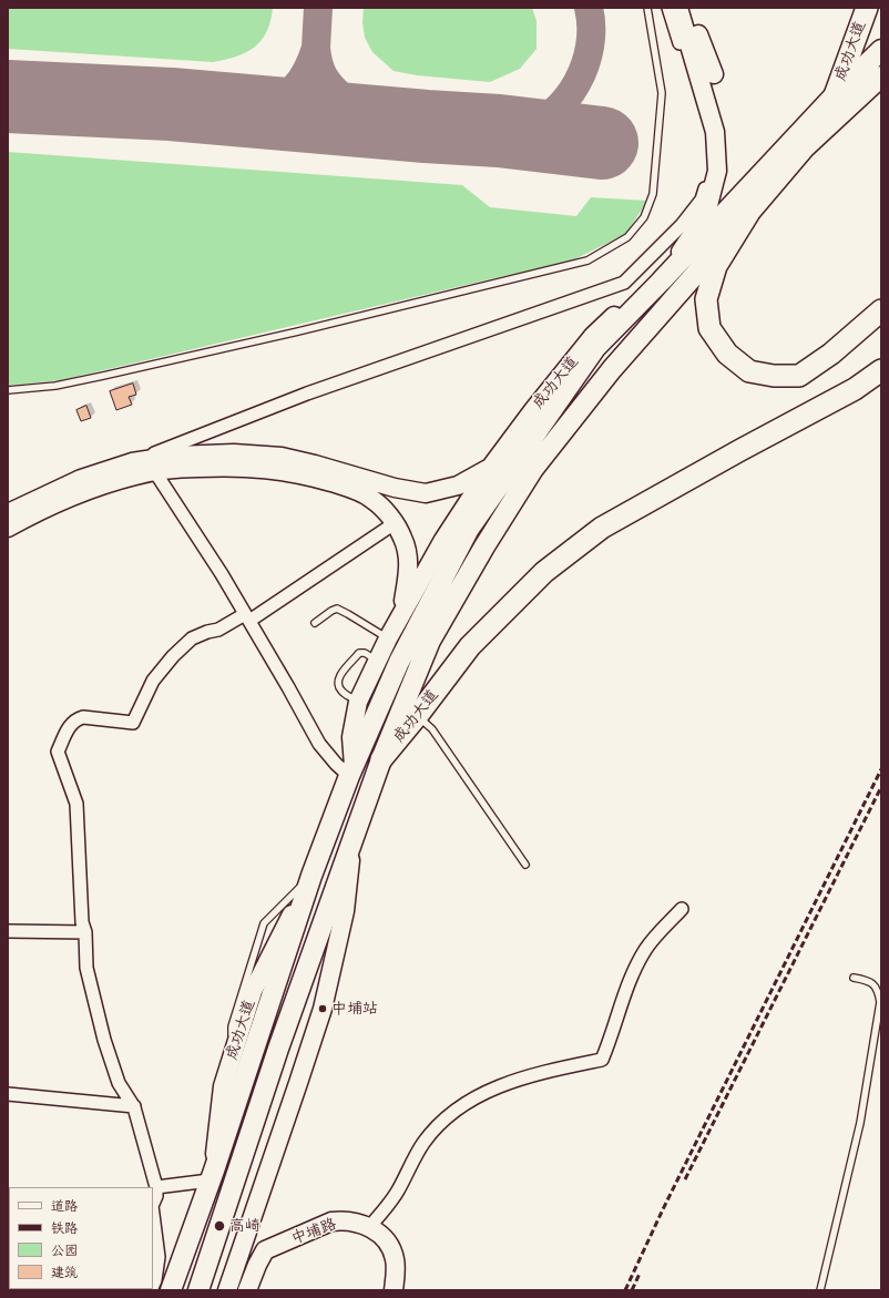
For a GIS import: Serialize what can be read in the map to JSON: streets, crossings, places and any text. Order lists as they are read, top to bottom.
{
  "streets": {
    "highway": ["成功大道"],
    "main road": ["中埔路"]
  },
  "places": ["中埔站", "高崎"],
  "legend": [
    "道路",
    "铁路",
    "公园",
    "建筑"
  ]
}
